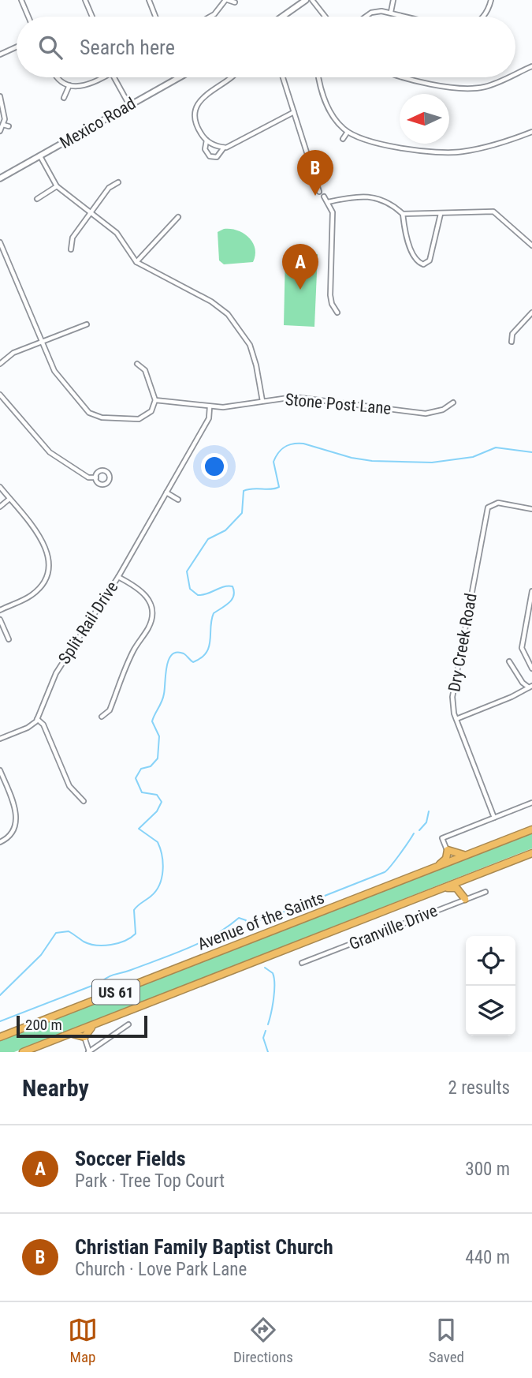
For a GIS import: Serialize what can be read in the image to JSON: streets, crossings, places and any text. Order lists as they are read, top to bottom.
{
  "streets": {
    "highway": ["Avenue of the Saints", "US 61"],
    "street": [
      "Mexico Road",
      "Stone Post Lane",
      "Split Rail Drive",
      "Dry Creek Road",
      "Granville Drive"
    ]
  },
  "crossings": [
    ["Stone Post Lane", "Split Rail Drive"]
  ],
  "scale_bar": "200 m",
  "north": "left",
  "page": {
    "search": "Search here",
    "pins": ["B", "A"],
    "scale": "200 m",
    "heading": ["Nearby", "2 results"],
    "list": [
      {
        "mark": "A",
        "name": "Soccer Fields",
        "note": "Park · Tree Top Court",
        "value": "300 m"
      },
      {
        "mark": "B",
        "name": "Christian Family Baptist Church",
        "note": "Church · Love Park Lane",
        "value": "440 m"
      }
    ],
    "nav": ["Map", "Directions", "Saved"]
  }
}
